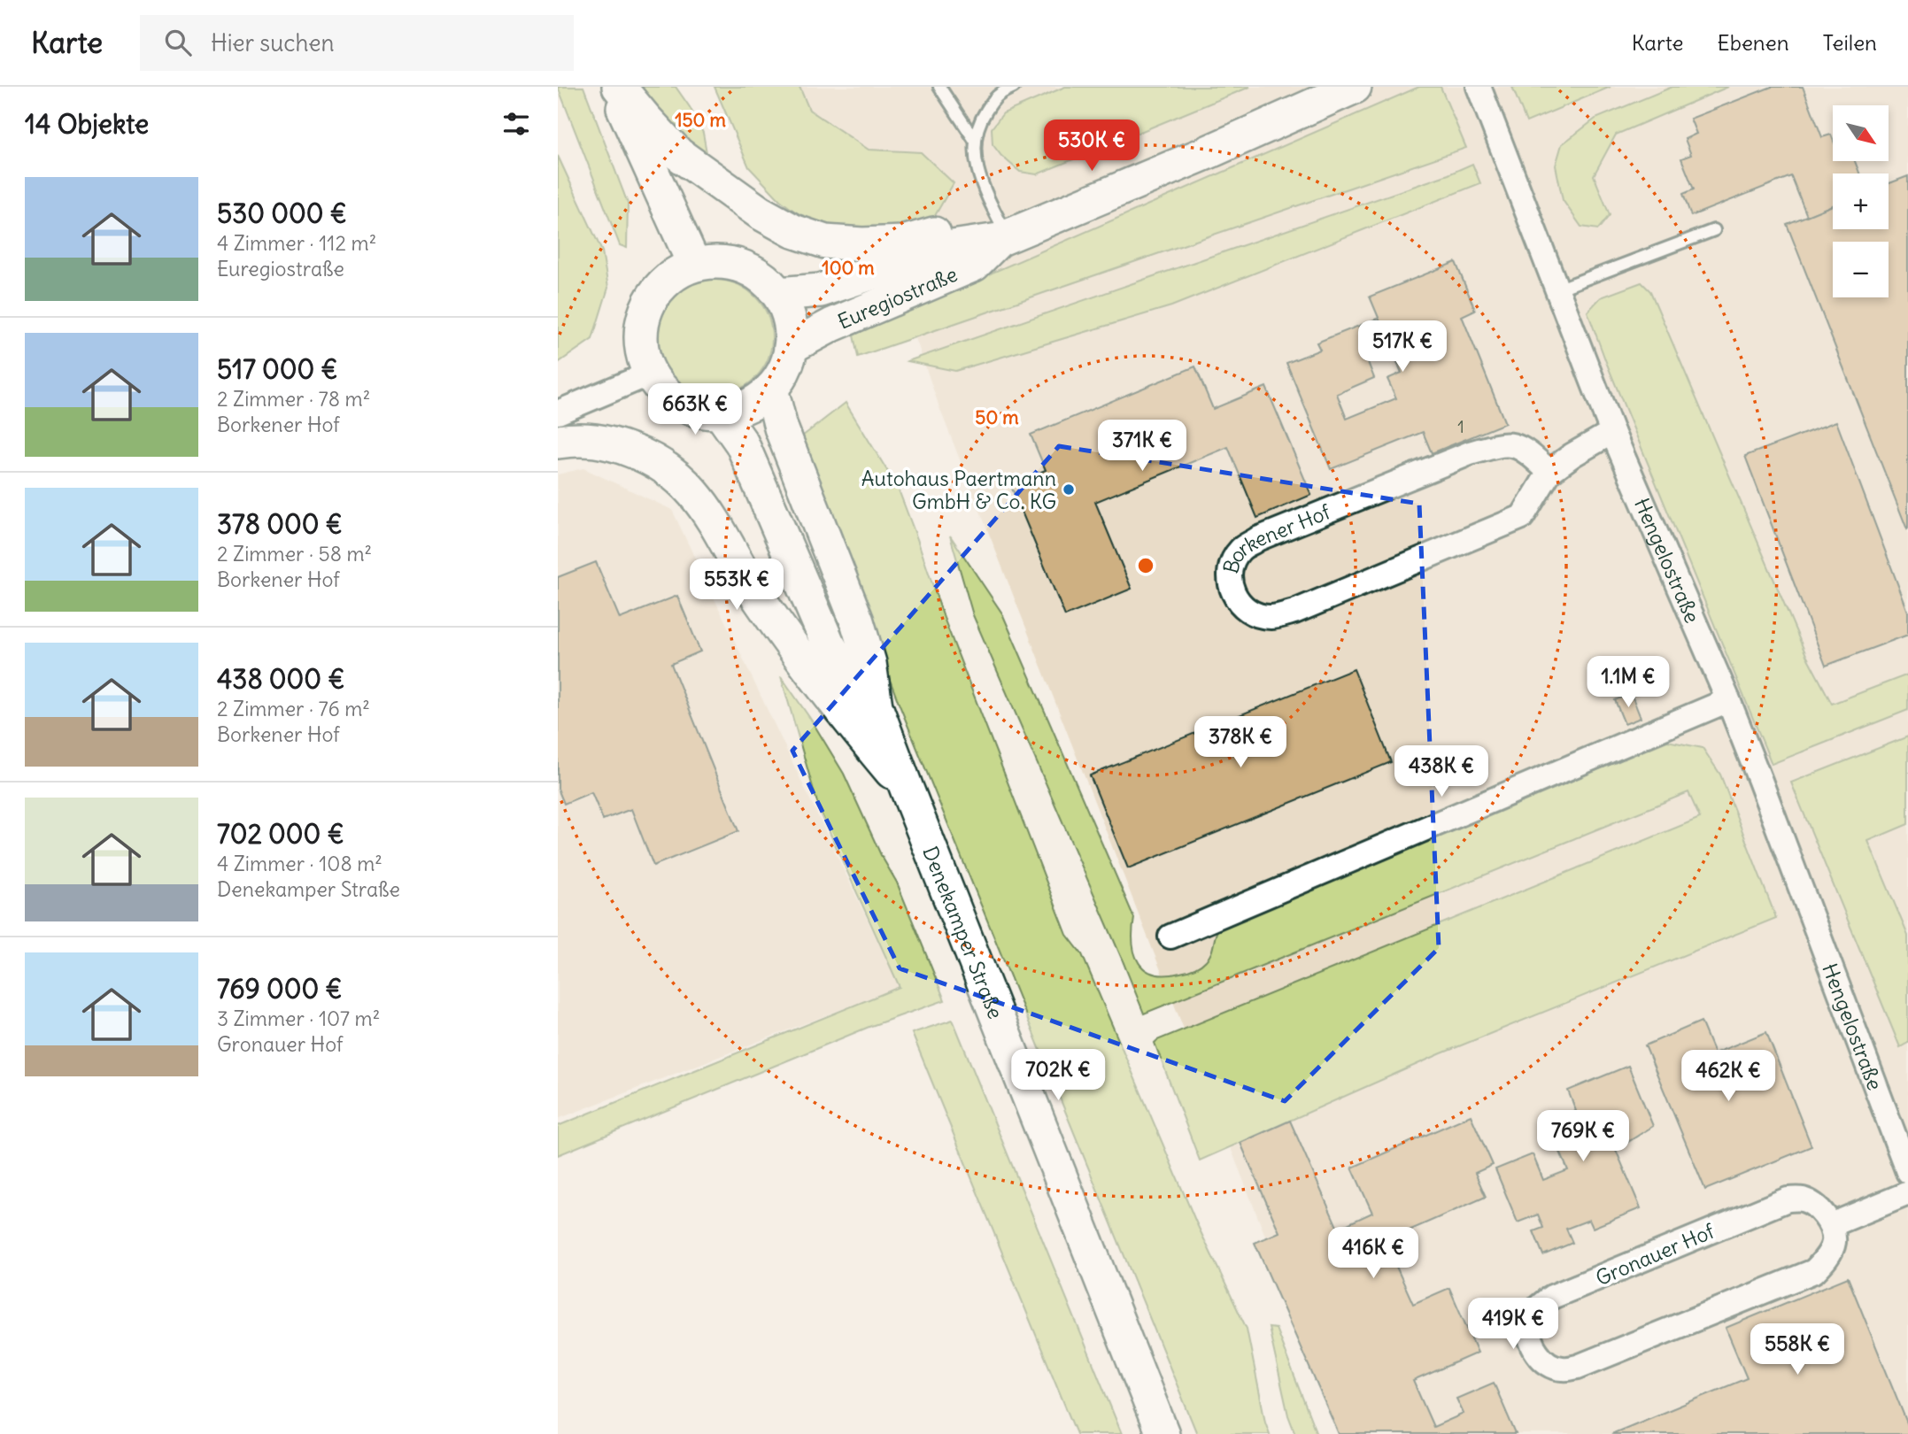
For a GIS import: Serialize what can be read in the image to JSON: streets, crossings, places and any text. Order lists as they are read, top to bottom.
{
  "streets": {
    "street": [
      "Euregiostraße",
      "Borkener Hof",
      "Hengelostraße",
      "Denekamper Straße",
      "Gronauer Hof"
    ]
  },
  "crossings": [
    ["Euregiostraße", "Denekamper Straße"],
    ["Borkener Hof", "Hengelostraße"]
  ],
  "places": ["Autohaus Paertmann GmbH & Co. KG"],
  "house_numbers": ["1"],
  "north": "bottom right",
  "page": {
    "header": "Karte",
    "search": "Hier suchen",
    "nav": ["Karte", "Ebenen", "Teilen"],
    "heading": "14 Objekte",
    "map_buttons": ["+", "−"],
    "price": [
      "530K €",
      "517K €",
      "663K €",
      "371K €",
      "553K €",
      "1.1M €",
      "378K €",
      "438K €",
      "702K €",
      "462K €",
      "769K €",
      "416K €",
      "419K €",
      "558K €"
    ],
    "list": [
      {
        "name": "530 000 €",
        "note": "4 Zimmer · 112 m² · Euregiostraße"
      },
      {
        "name": "517 000 €",
        "note": "2 Zimmer · 78 m² · Borkener Hof"
      },
      {
        "name": "378 000 €",
        "note": "2 Zimmer · 58 m² · Borkener Hof"
      },
      {
        "name": "438 000 €",
        "note": "2 Zimmer · 76 m² · Borkener Hof"
      },
      {
        "name": "702 000 €",
        "note": "4 Zimmer · 108 m² · Denekamper Straße"
      },
      {
        "name": "769 000 €",
        "note": "3 Zimmer · 107 m² · Gronauer Hof"
      }
    ]
  },
  "rings": ["150 m", "100 m", "50 m"]
}
